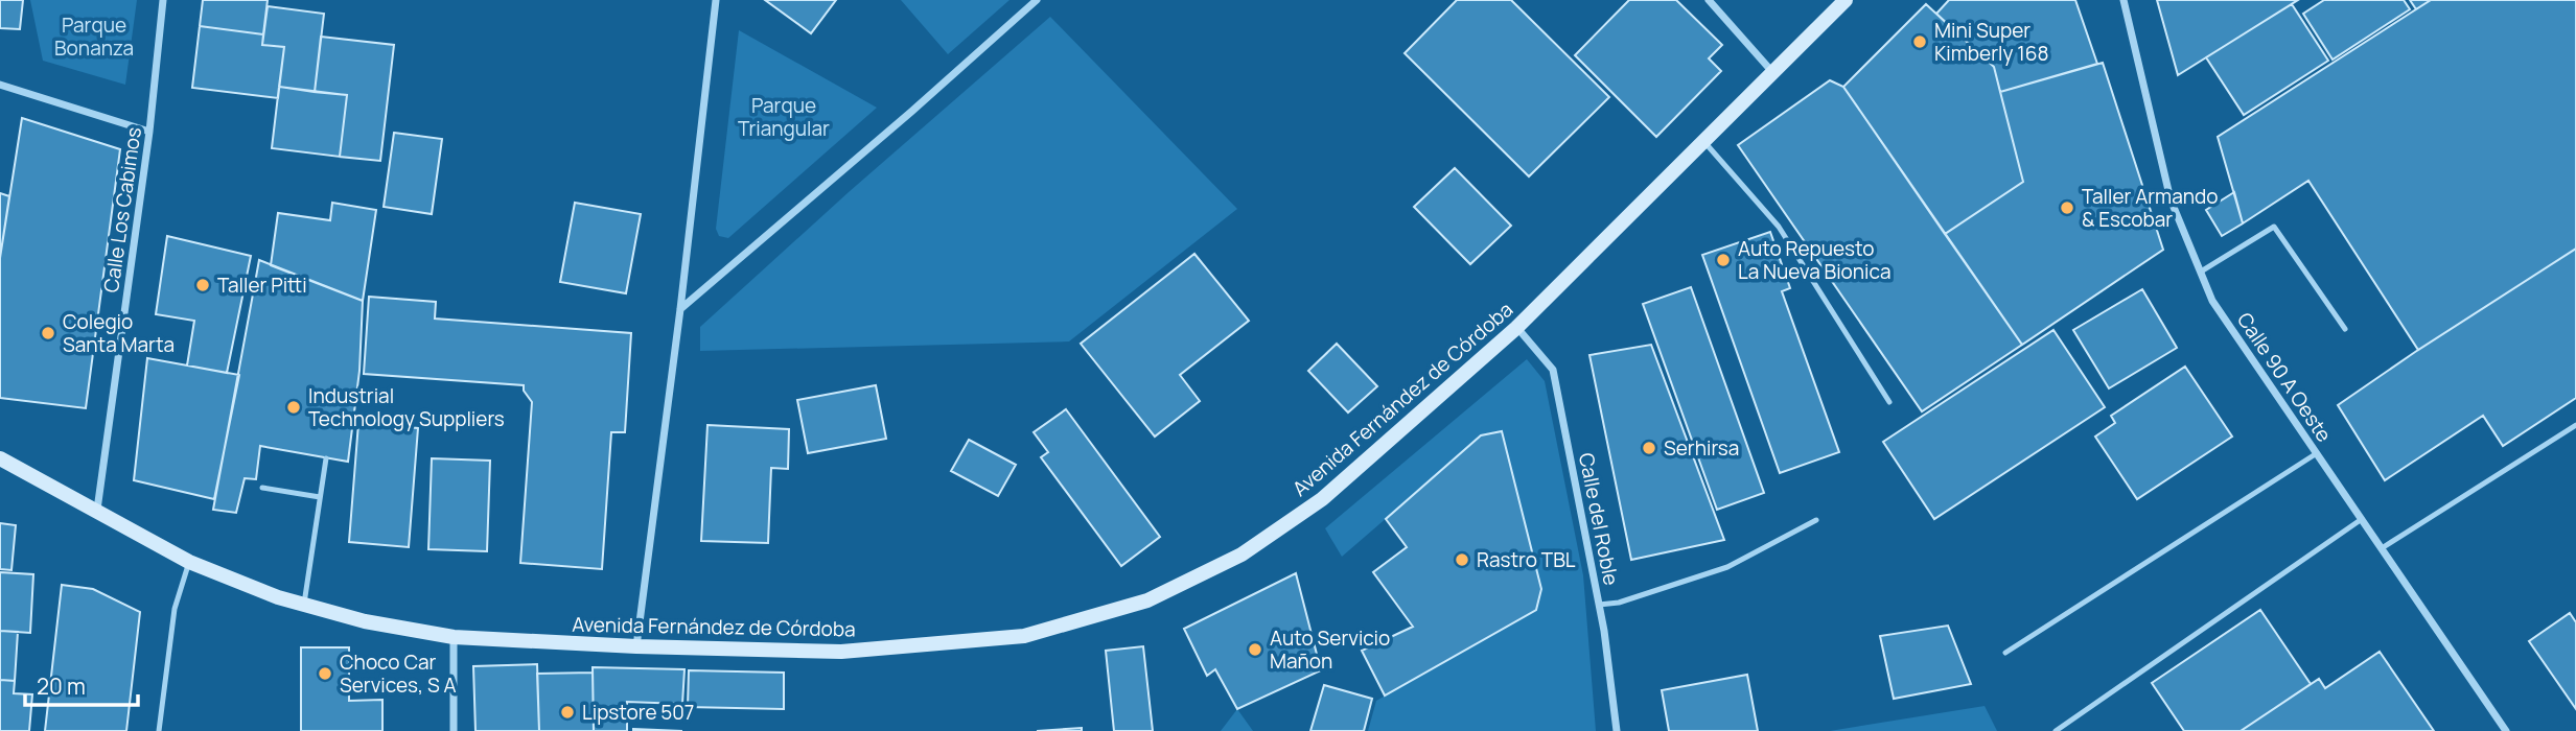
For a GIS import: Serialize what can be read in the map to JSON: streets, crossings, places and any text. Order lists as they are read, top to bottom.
{
  "streets": {
    "main road": ["Avenida Fernández de Córdoba"],
    "street": ["Calle Los Cabimos", "Calle 90 A Oeste", "Calle del Roble"]
  },
  "crossings": [
    ["Calle Los Cabimos", "Avenida Fernández de Córdoba"],
    ["Avenida Fernández de Córdoba", "Calle del Roble"]
  ],
  "parks": ["Parque Bonanza", "Parque Triangular"],
  "places": [
    "Mini Super Kimberly 168",
    "Taller Armando & Escobar",
    "Auto Repuesto La Nueva Bionica",
    "Taller Pitti",
    "Colegio Santa Marta",
    "Industrial Technology Suppliers",
    "Serhirsa",
    "Rastro TBL",
    "Auto Servicio Mañon",
    "Choco Car Services, S A",
    "Lipstore 507"
  ],
  "scale_bar": "20 m"
}
